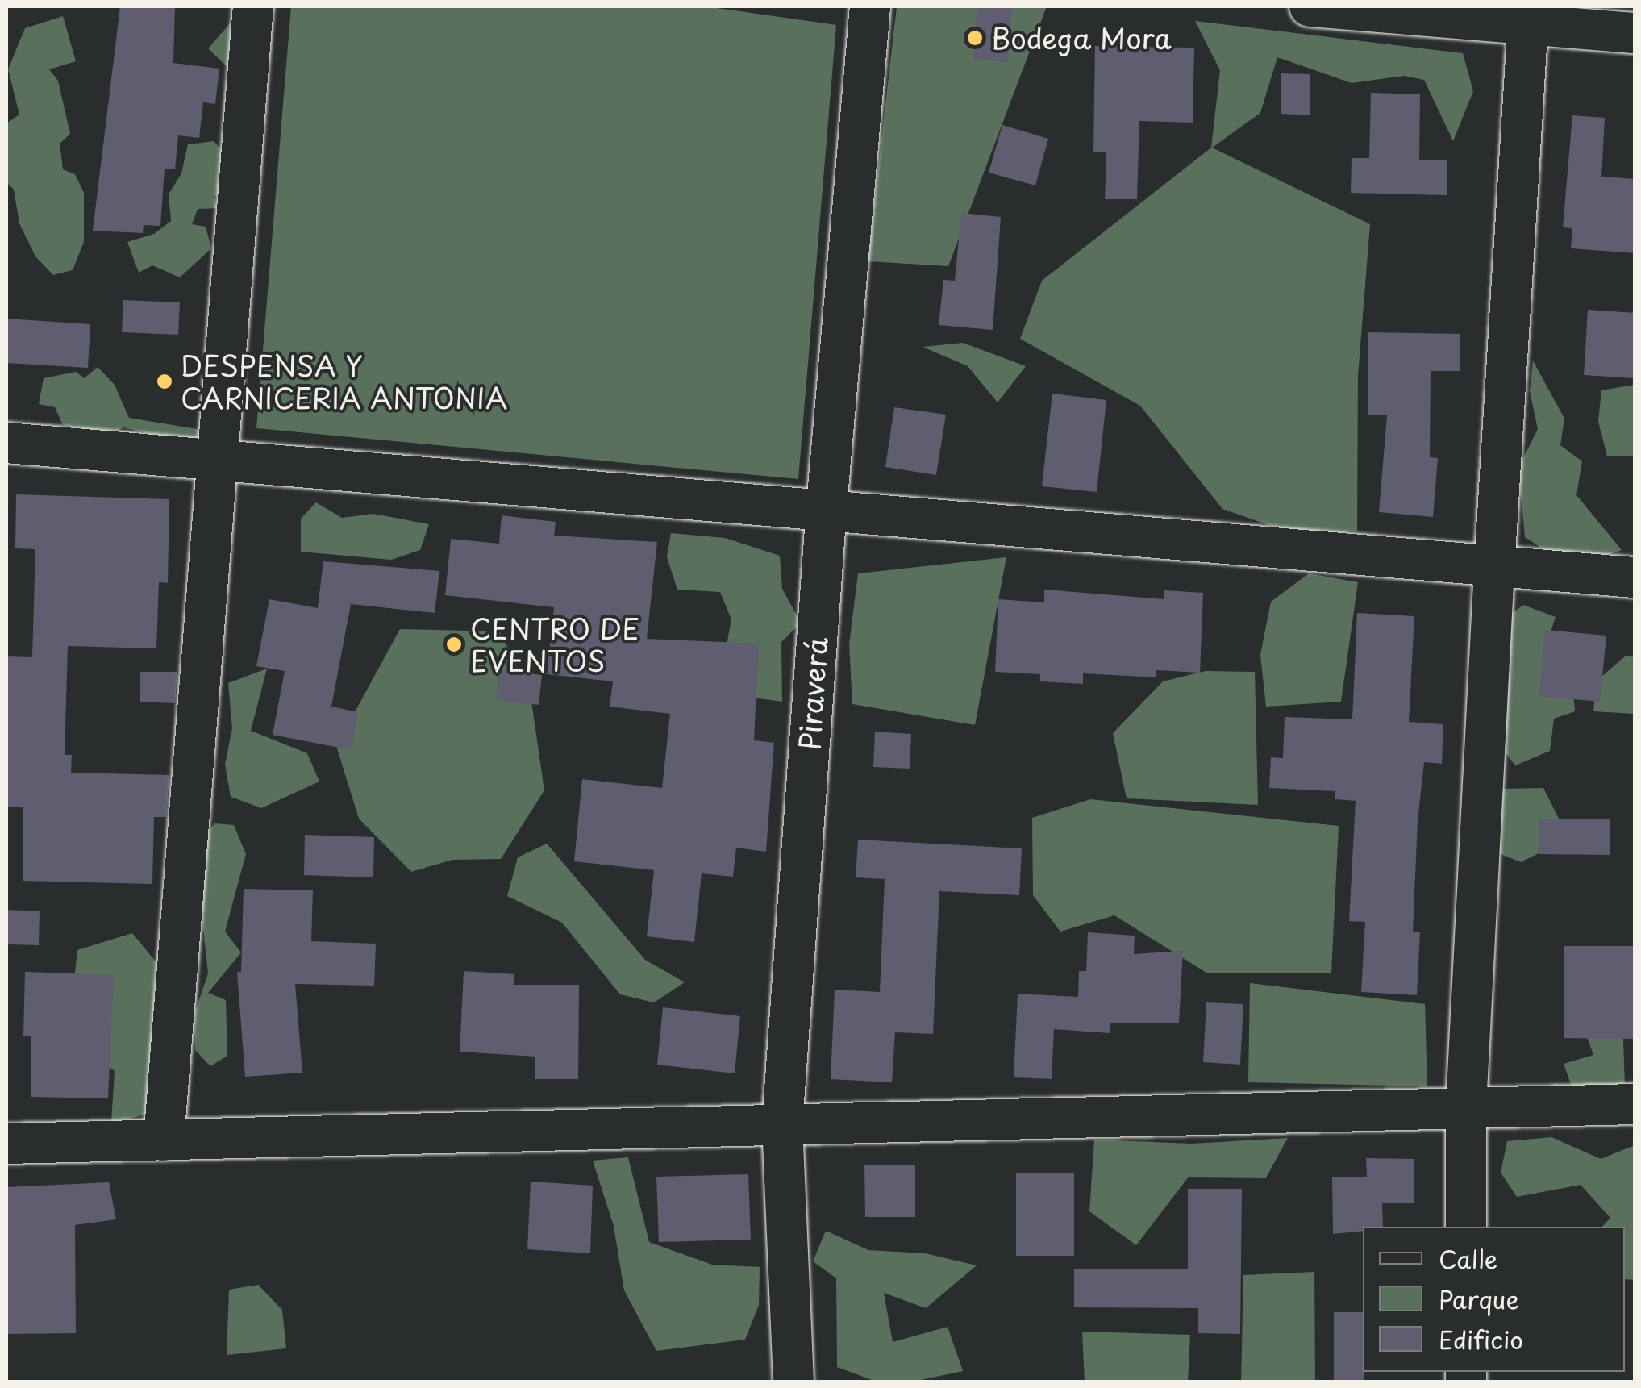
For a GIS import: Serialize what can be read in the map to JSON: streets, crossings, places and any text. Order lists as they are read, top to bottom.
{
  "streets": {
    "street": ["Piraverá"]
  },
  "places": ["Bodega Mora", "DESPENSA Y CARNICERIA ANTONIA", "CENTRO DE EVENTOS"],
  "legend": ["Calle", "Parque", "Edificio"]
}
